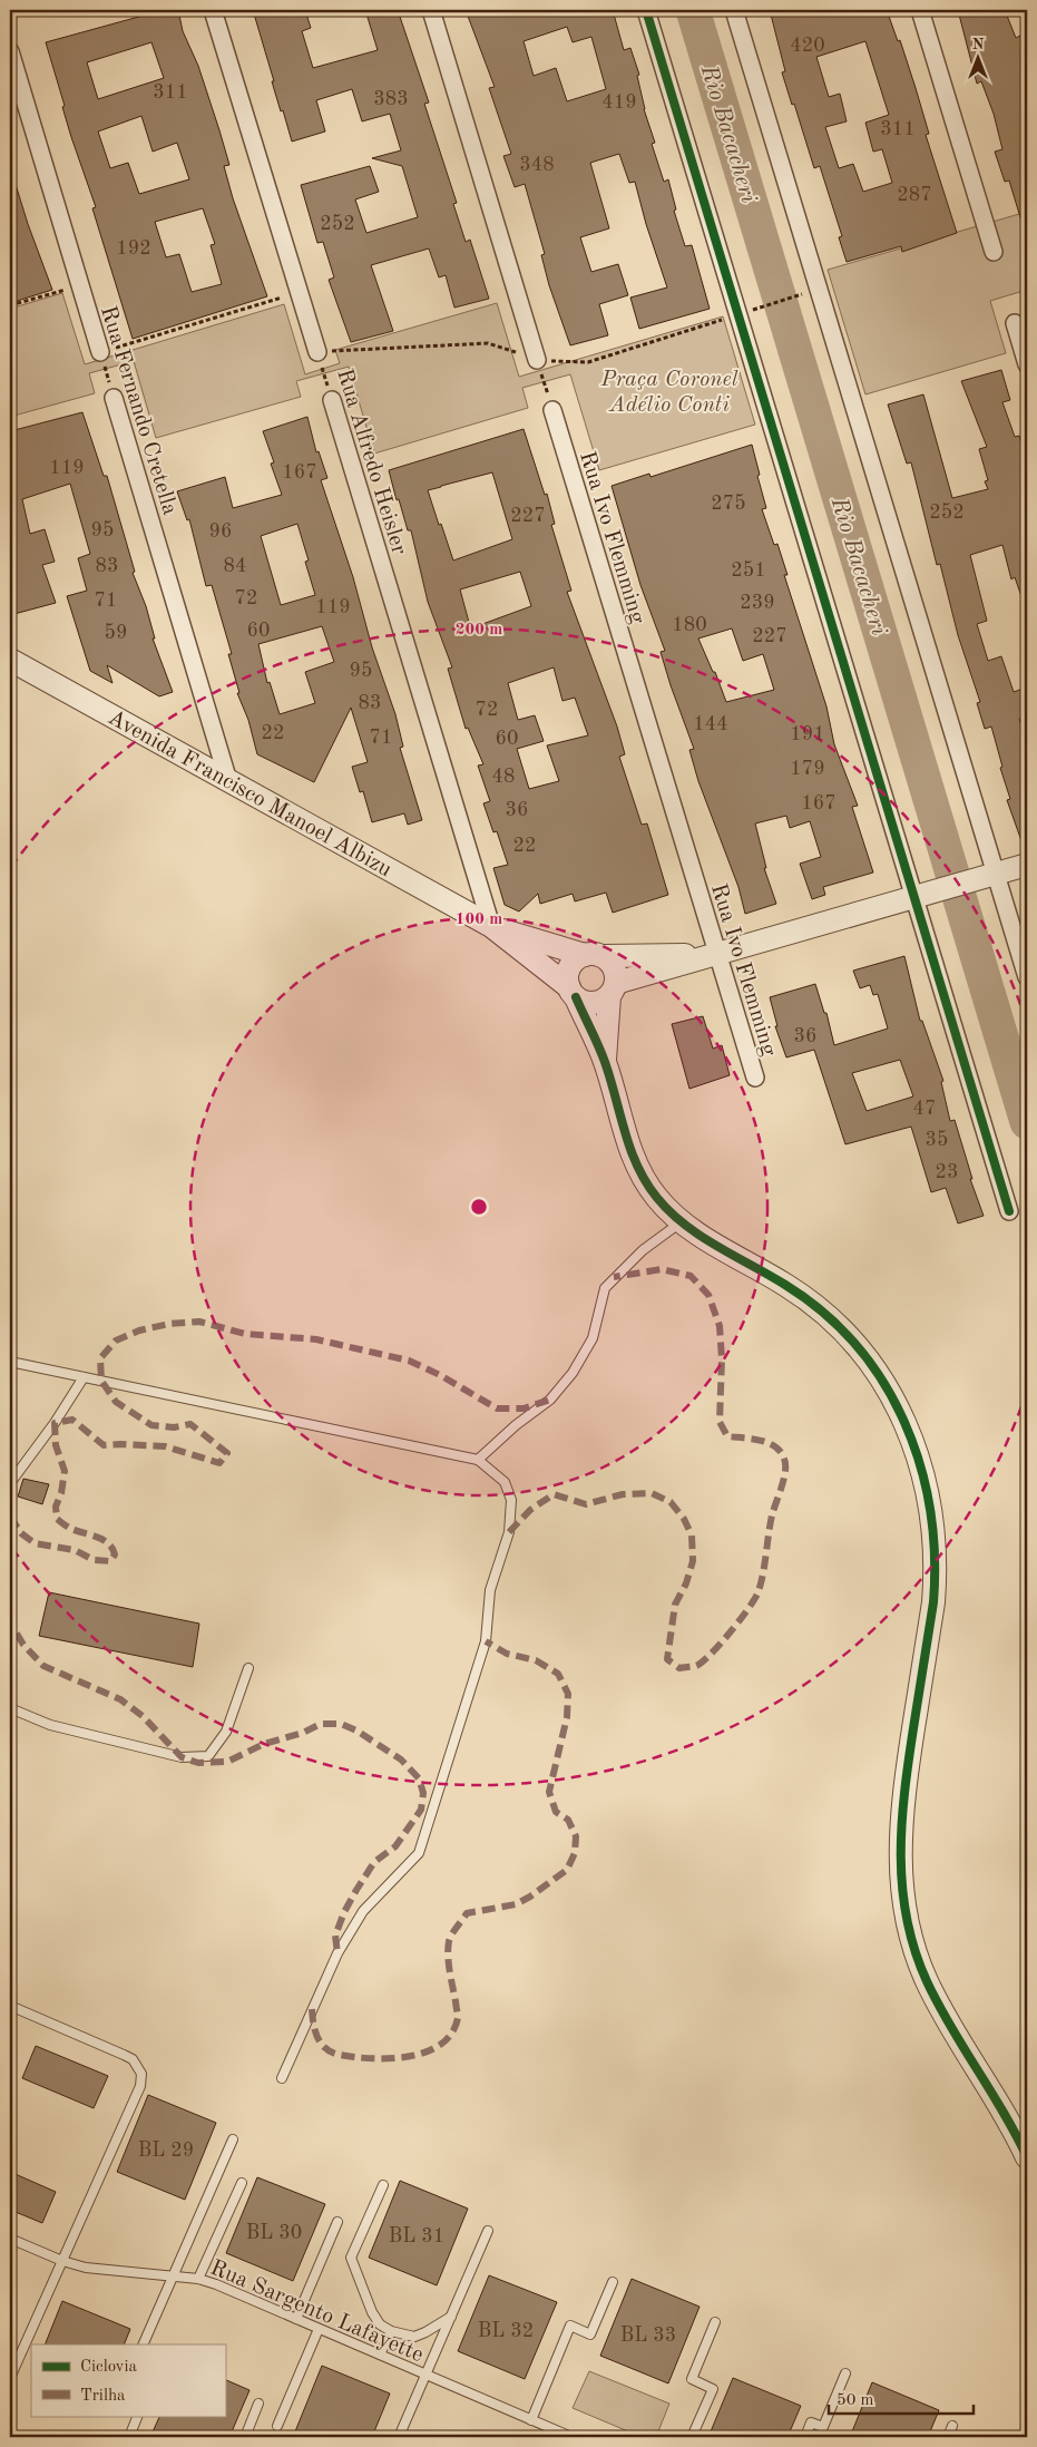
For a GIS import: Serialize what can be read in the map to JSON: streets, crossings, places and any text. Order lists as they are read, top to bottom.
{
  "streets": {
    "street": [
      "Rua Fernando Cretella",
      "Rua Alfredo Heisler",
      "Rua Ivo Flemming",
      "Avenida Francisco Manoel Albizu"
    ],
    "lane": ["Rua Sargento Lafayette"]
  },
  "crossings": [
    ["Rua Fernando Cretella", "Avenida Francisco Manoel Albizu"],
    ["Rua Alfredo Heisler", "Avenida Francisco Manoel Albizu"],
    ["Rua Ivo Flemming", "Avenida Francisco Manoel Albizu"]
  ],
  "water": ["Rio Bacacheri"],
  "parks": ["Praça Coronel Adélio Conti"],
  "house_numbers": [
    "420",
    "311",
    "383",
    "419",
    "311",
    "348",
    "287",
    "252",
    "192",
    "119",
    "167",
    "275",
    "252",
    "227",
    "95",
    "96",
    "83",
    "84",
    "251",
    "72",
    "71",
    "239",
    "119",
    "180",
    "60",
    "59",
    "227",
    "95",
    "83",
    "72",
    "144",
    "22",
    "191",
    "71",
    "60",
    "179",
    "48",
    "167",
    "36",
    "22",
    "36",
    "47",
    "35",
    "23",
    "BL 29",
    "BL 30",
    "BL 31",
    "BL 32",
    "BL 33"
  ],
  "legend": ["Ciclovia", "Trilha"],
  "scale_bar": "50 m",
  "north": "top",
  "rings": ["200 m", "100 m"]
}
